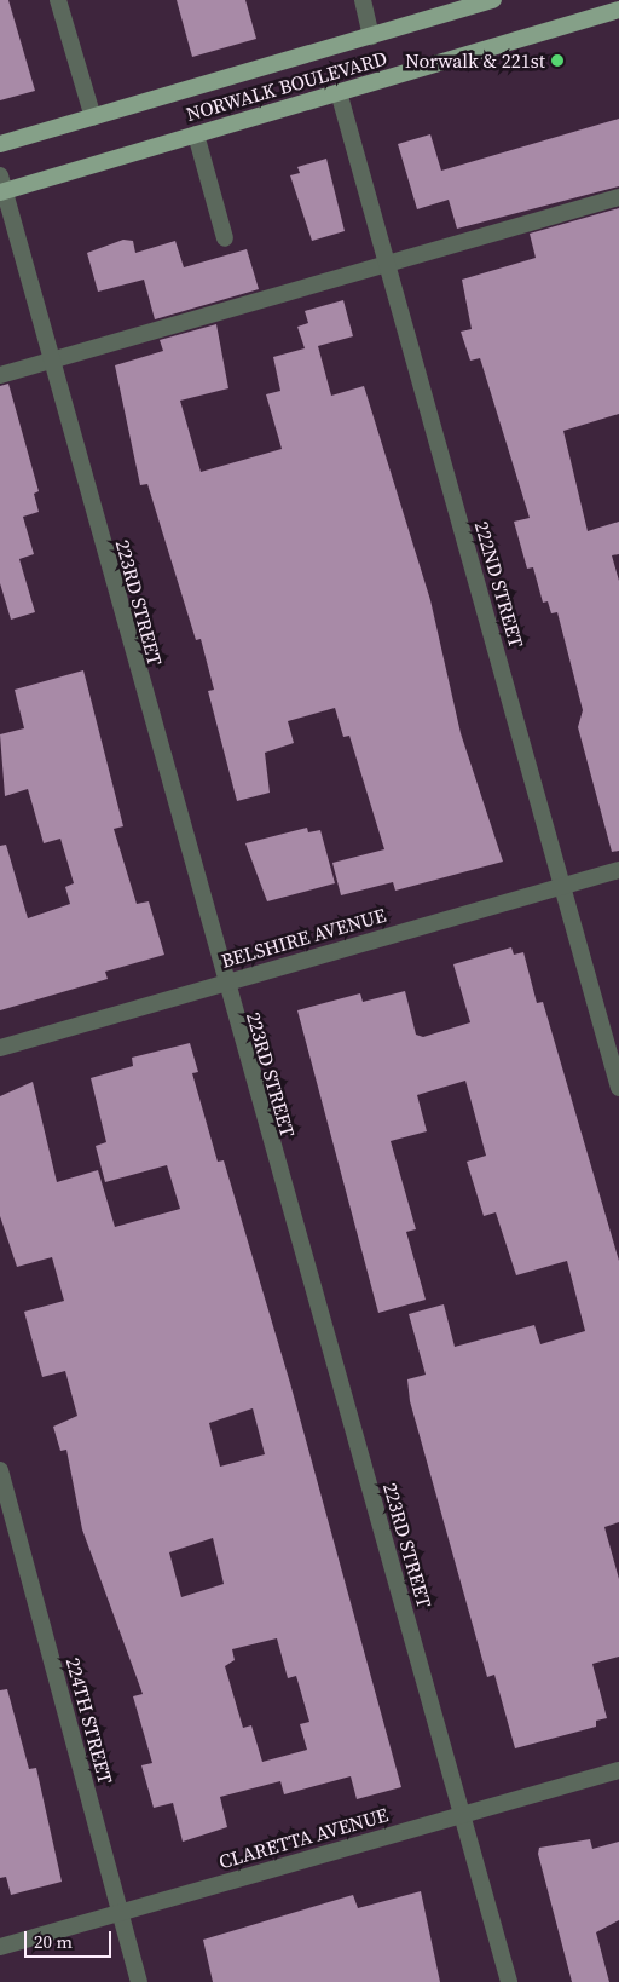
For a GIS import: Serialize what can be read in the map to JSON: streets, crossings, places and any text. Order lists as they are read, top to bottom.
{
  "streets": {
    "main road": ["NORWALK BOULEVARD"],
    "street": [
      "222ND STREET",
      "223RD STREET",
      "BELSHIRE AVENUE",
      "224TH STREET",
      "CLARETTA AVENUE"
    ]
  },
  "crossings": [
    ["NORWALK BOULEVARD", "222ND STREET"],
    ["NORWALK BOULEVARD", "223RD STREET"],
    ["222ND STREET", "BELSHIRE AVENUE"],
    ["223RD STREET", "BELSHIRE AVENUE"],
    ["223RD STREET", "CLARETTA AVENUE"],
    ["224TH STREET", "CLARETTA AVENUE"]
  ],
  "places": ["Norwalk & 221st"],
  "scale_bar": "20 m"
}
